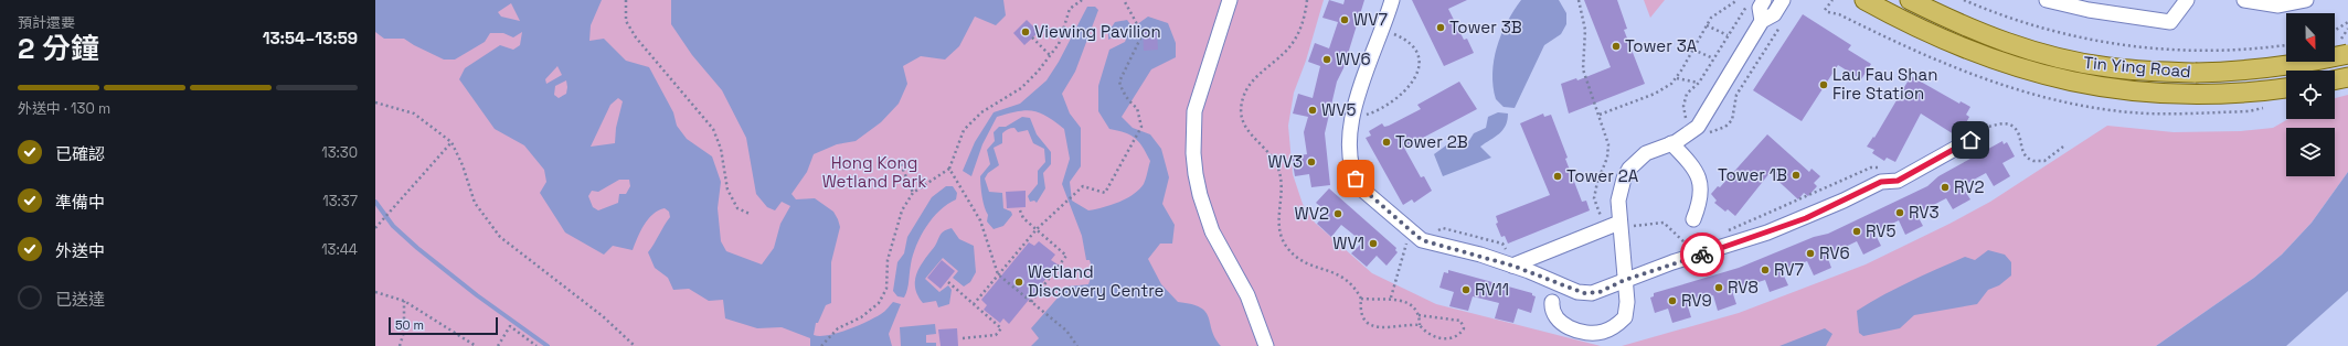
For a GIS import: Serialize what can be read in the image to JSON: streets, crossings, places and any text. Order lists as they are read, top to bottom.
{
  "streets": {
    "main road": ["Tin Ying Road"]
  },
  "parks": ["Hong Kong Wetland Park"],
  "places": [
    "WV7",
    "Tower 3B",
    "Viewing Pavilion",
    "Tower 3A",
    "WV6",
    "Lau Fau Shan Fire Station",
    "WV5",
    "Tower 2B",
    "WV3",
    "Tower 1B",
    "Tower 2A",
    "RV2",
    "RV3",
    "WV2",
    "RV5",
    "WV1",
    "RV6",
    "RV7",
    "Wetland Discovery Centre",
    "RV8",
    "RV11",
    "RV9"
  ],
  "scale_bar": "50 m",
  "north": "bottom",
  "page": {
    "heading": ["2 分鐘", "預計還要", "13:54–13:59"],
    "bar": "外送中 · 130 m",
    "list": [
      ["已確認", "13:30"],
      ["準備中", "13:37"],
      ["外送中", "13:44"],
      "已送達"
    ],
    "scale": "50 m"
  }
}
